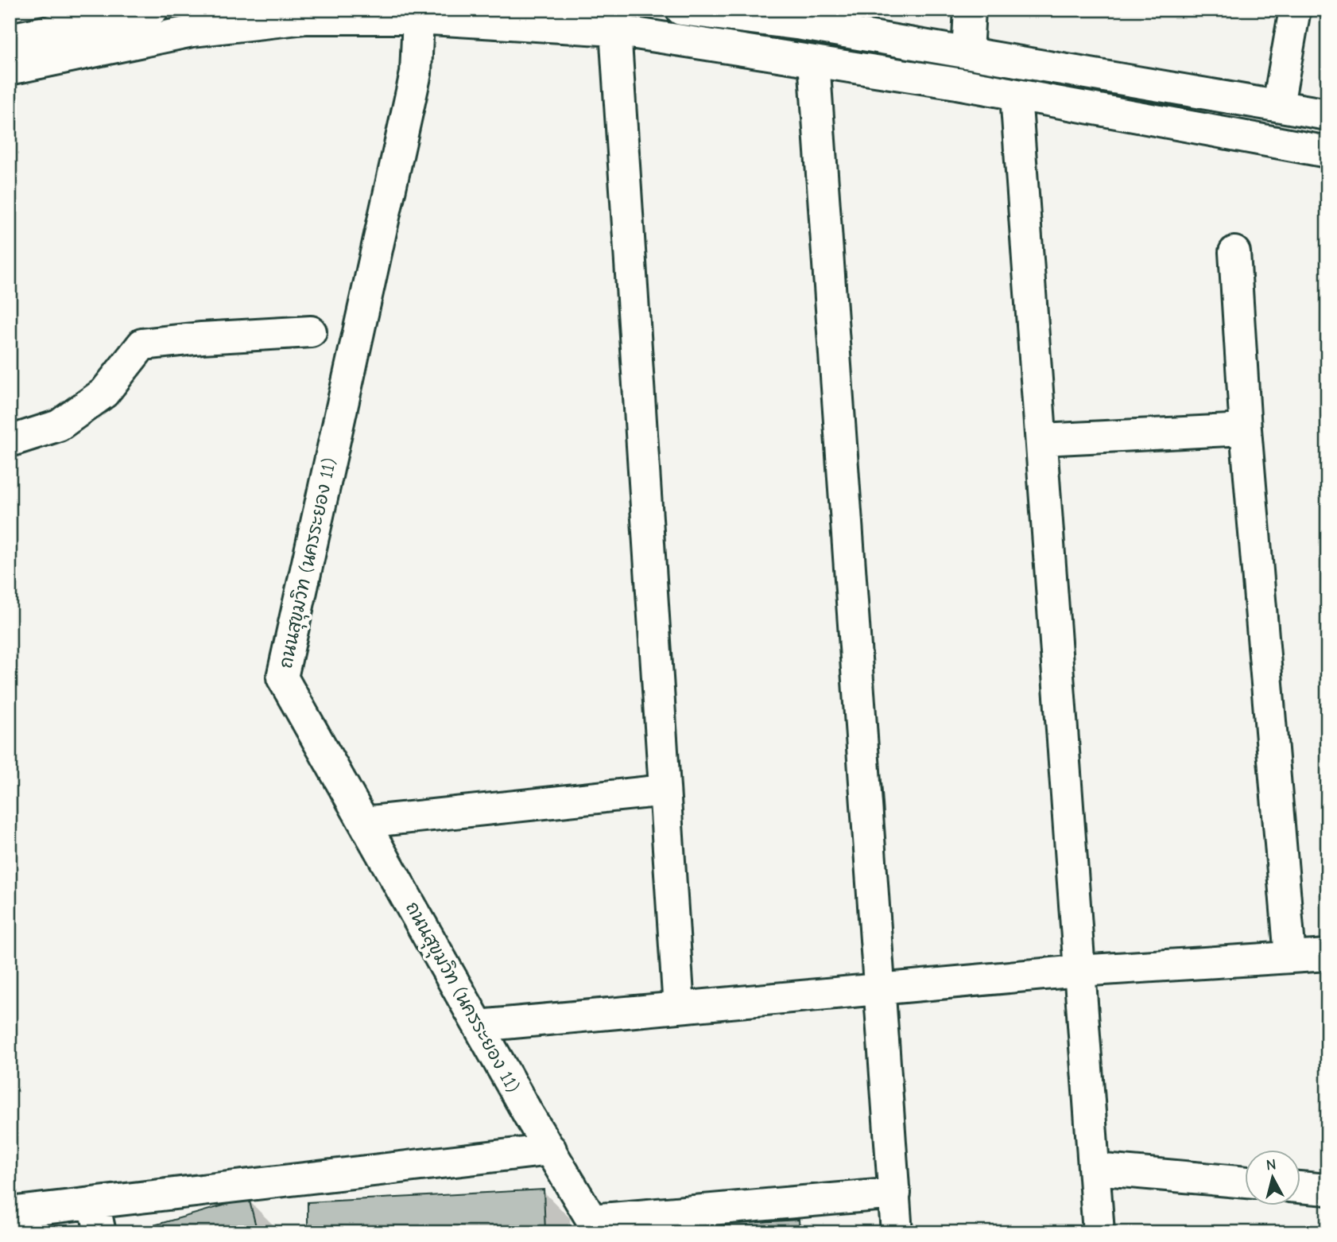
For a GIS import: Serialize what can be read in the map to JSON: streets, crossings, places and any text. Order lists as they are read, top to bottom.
{
  "streets": {
    "street": ["ถนนสุขุมวิท (นครระยอง 11)"]
  },
  "north": "top"
}
